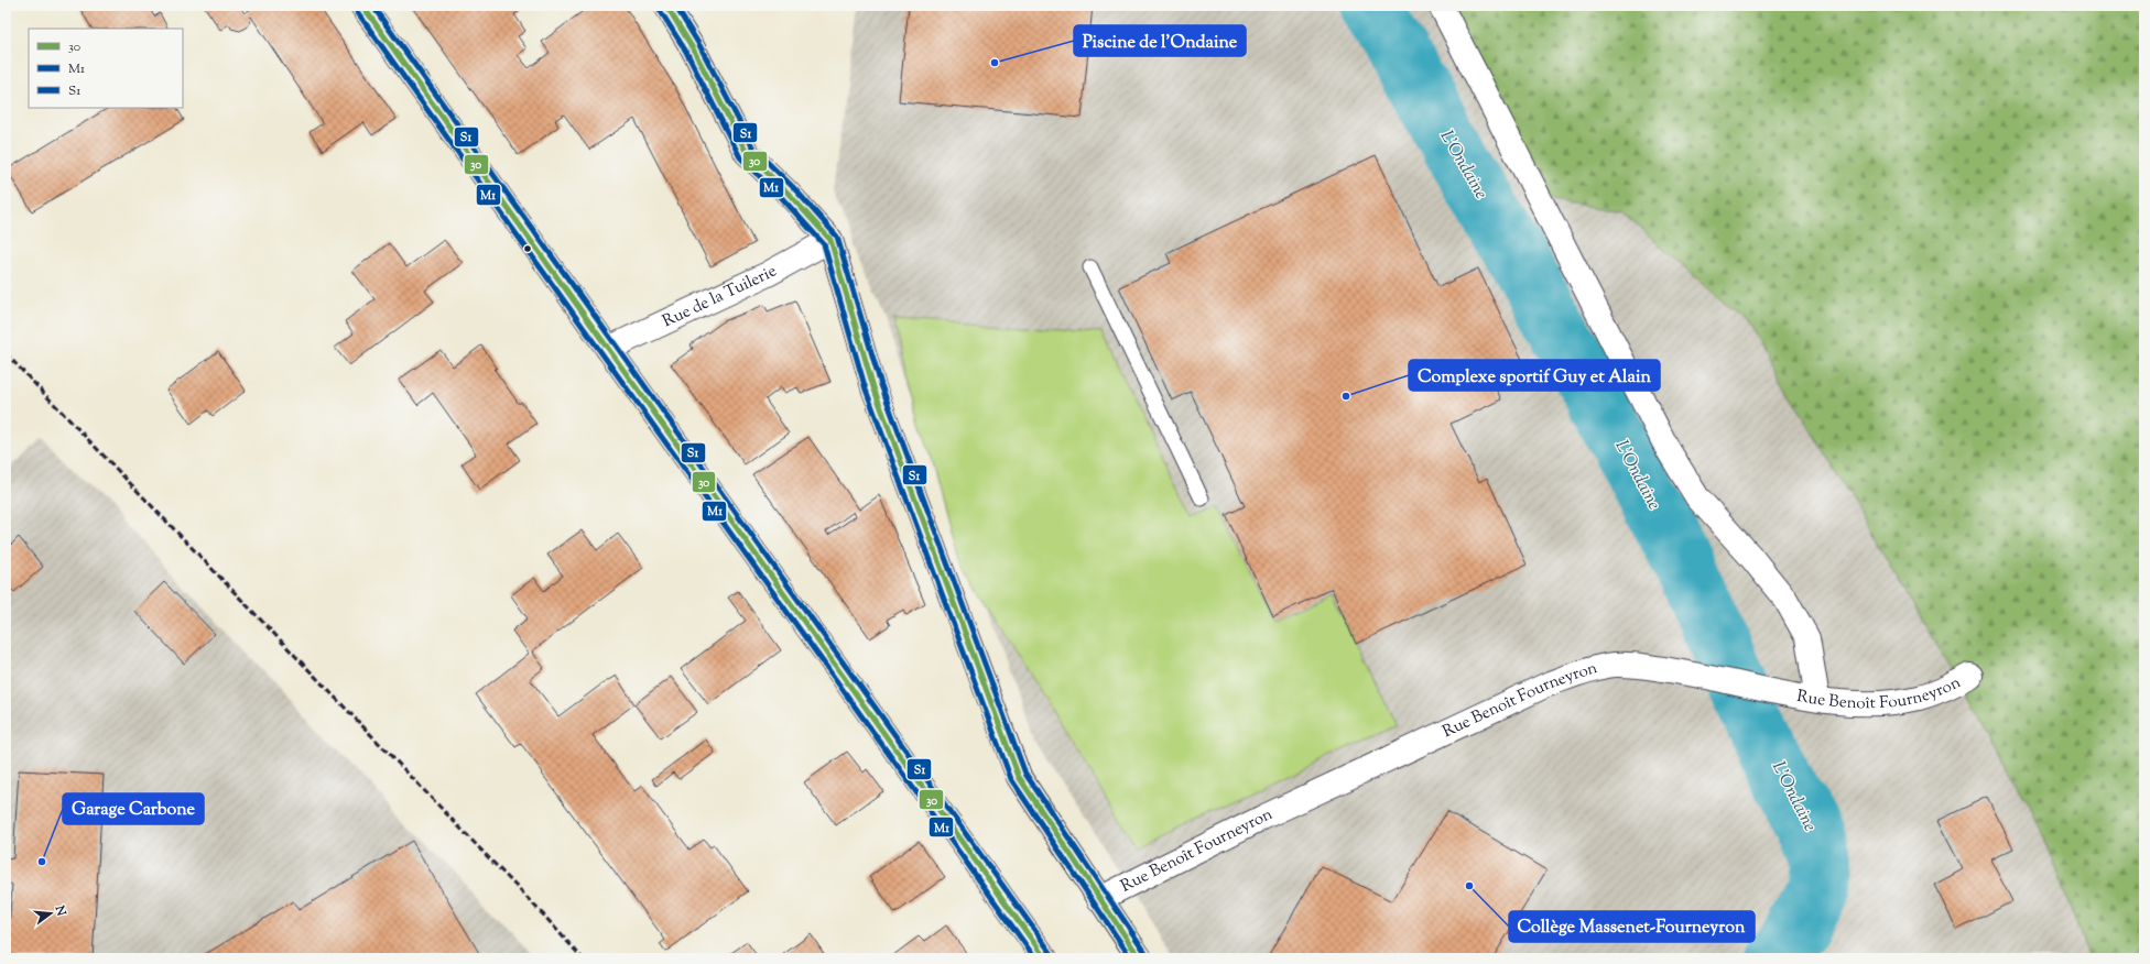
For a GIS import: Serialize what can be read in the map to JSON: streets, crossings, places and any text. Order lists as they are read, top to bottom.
{
  "streets": {
    "street": ["Rue de la Tuilerie", "Rue Benoît Fourneyron"]
  },
  "water": ["L'Ondaine"],
  "places": [
    "Piscine de l'Ondaine",
    "Complexe sportif Guy et Alain",
    "Garage Carbone",
    "Collège Massenet-Fourneyron"
  ],
  "lines": ["transit line 30", "transit line S1", "transit line M1"],
  "legend": ["30", "M1", "S1"],
  "north": "right"
}
